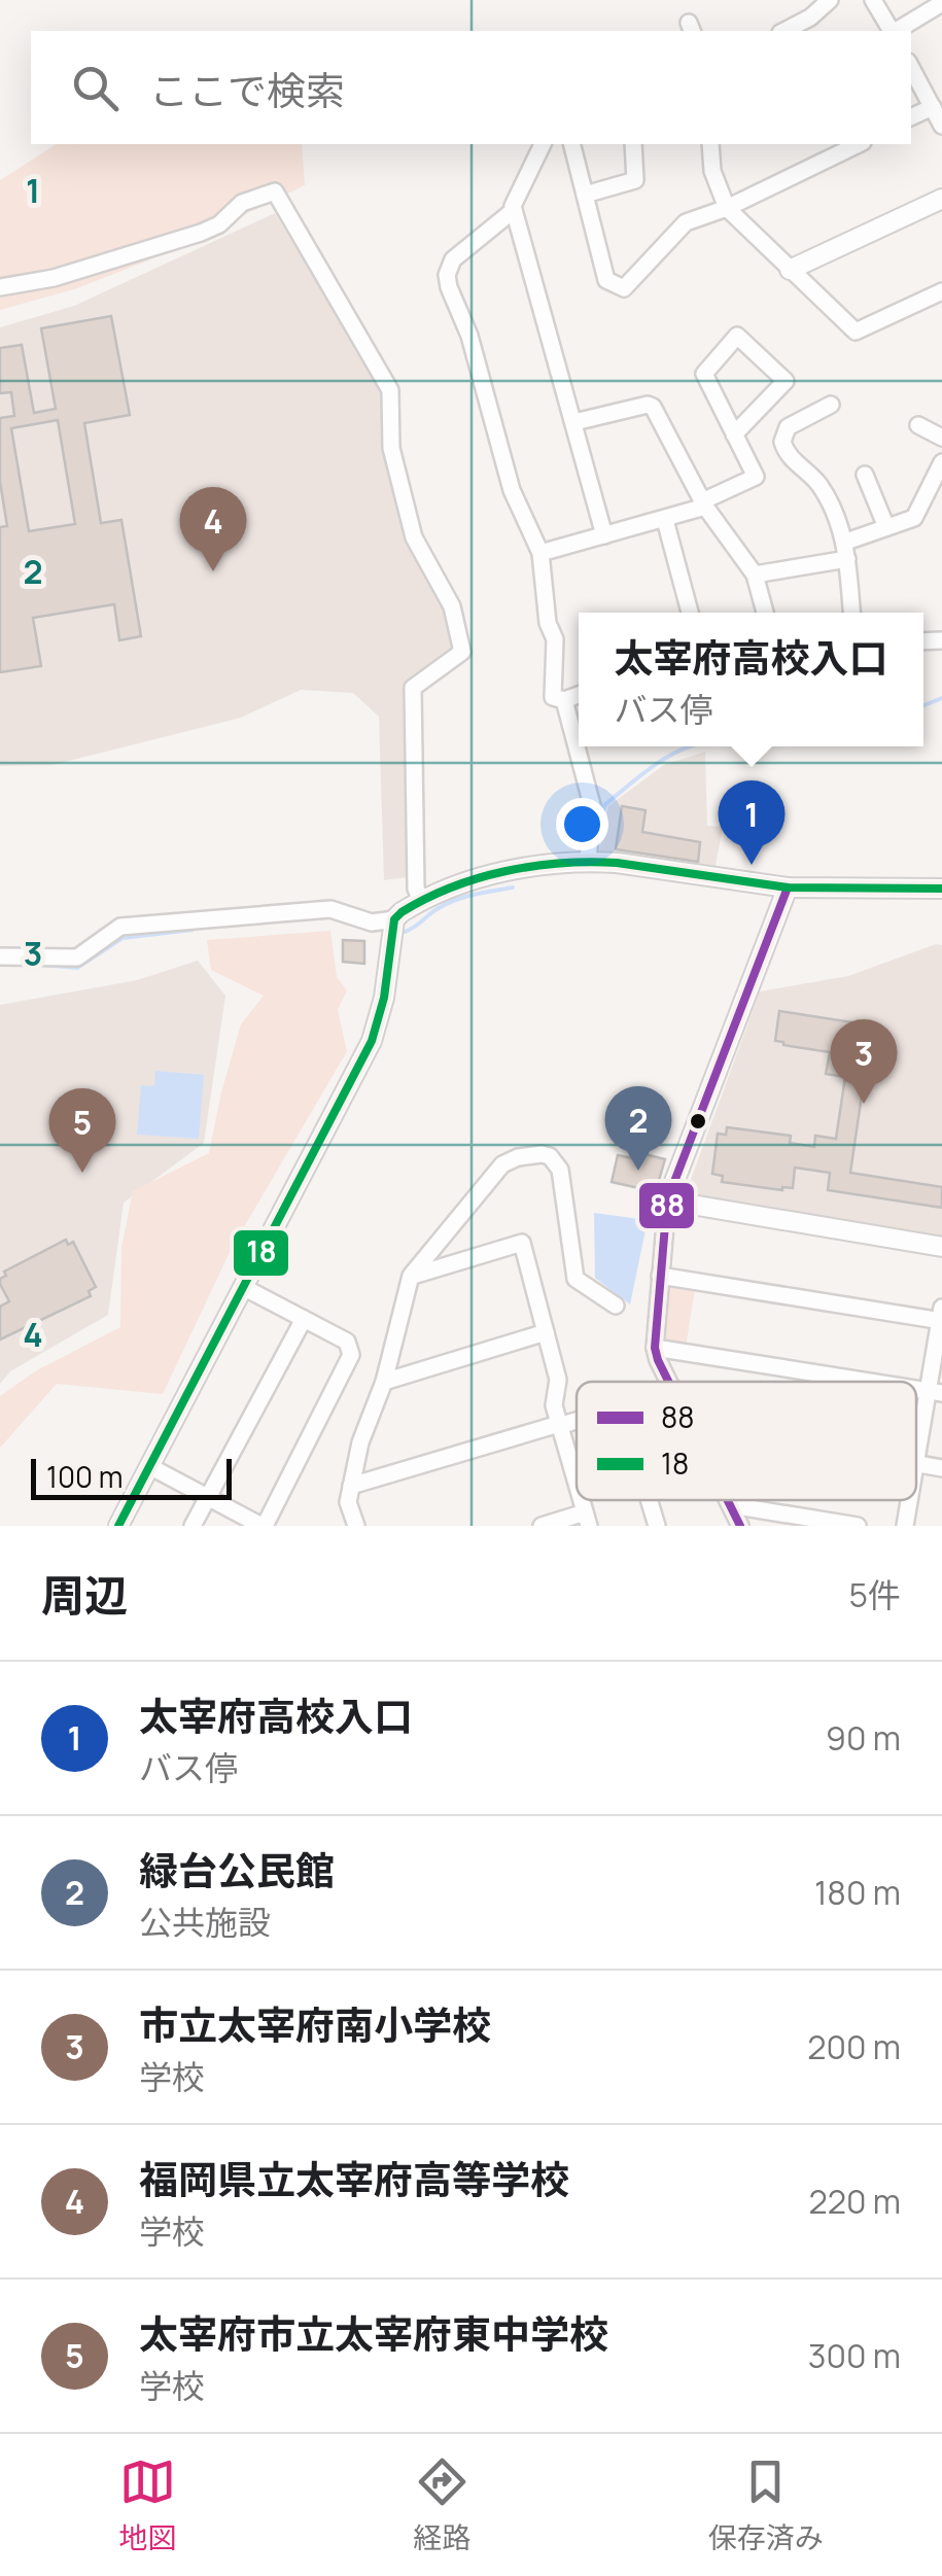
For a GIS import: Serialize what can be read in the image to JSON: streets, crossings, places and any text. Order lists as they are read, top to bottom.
{
  "lines": ["transit line 18", "transit line 88"],
  "legend": ["88", "18"],
  "scale_bar": "100 m",
  "page": {
    "search": "ここで検索",
    "pins": [
      "4",
      "1",
      "3",
      "2",
      "5"
    ],
    "popup": ["太宰府高校入口", "バス停"],
    "scale": "100 m",
    "heading": ["周辺", "5件"],
    "list": [
      {
        "mark": "1",
        "name": "太宰府高校入口",
        "note": "バス停",
        "value": "90 m"
      },
      {
        "mark": "2",
        "name": "緑台公民館",
        "note": "公共施設",
        "value": "180 m"
      },
      {
        "mark": "3",
        "name": "市立太宰府南小学校",
        "note": "学校",
        "value": "200 m"
      },
      {
        "mark": "4",
        "name": "福岡県立太宰府高等学校",
        "note": "学校",
        "value": "220 m"
      },
      {
        "mark": "5",
        "name": "太宰府市立太宰府東中学校",
        "note": "学校",
        "value": "300 m"
      }
    ],
    "nav": ["地図", "経路", "保存済み"]
  },
  "grid": {
    "rows": [
      "1",
      "2",
      "3",
      "4"
    ]
  }
}
